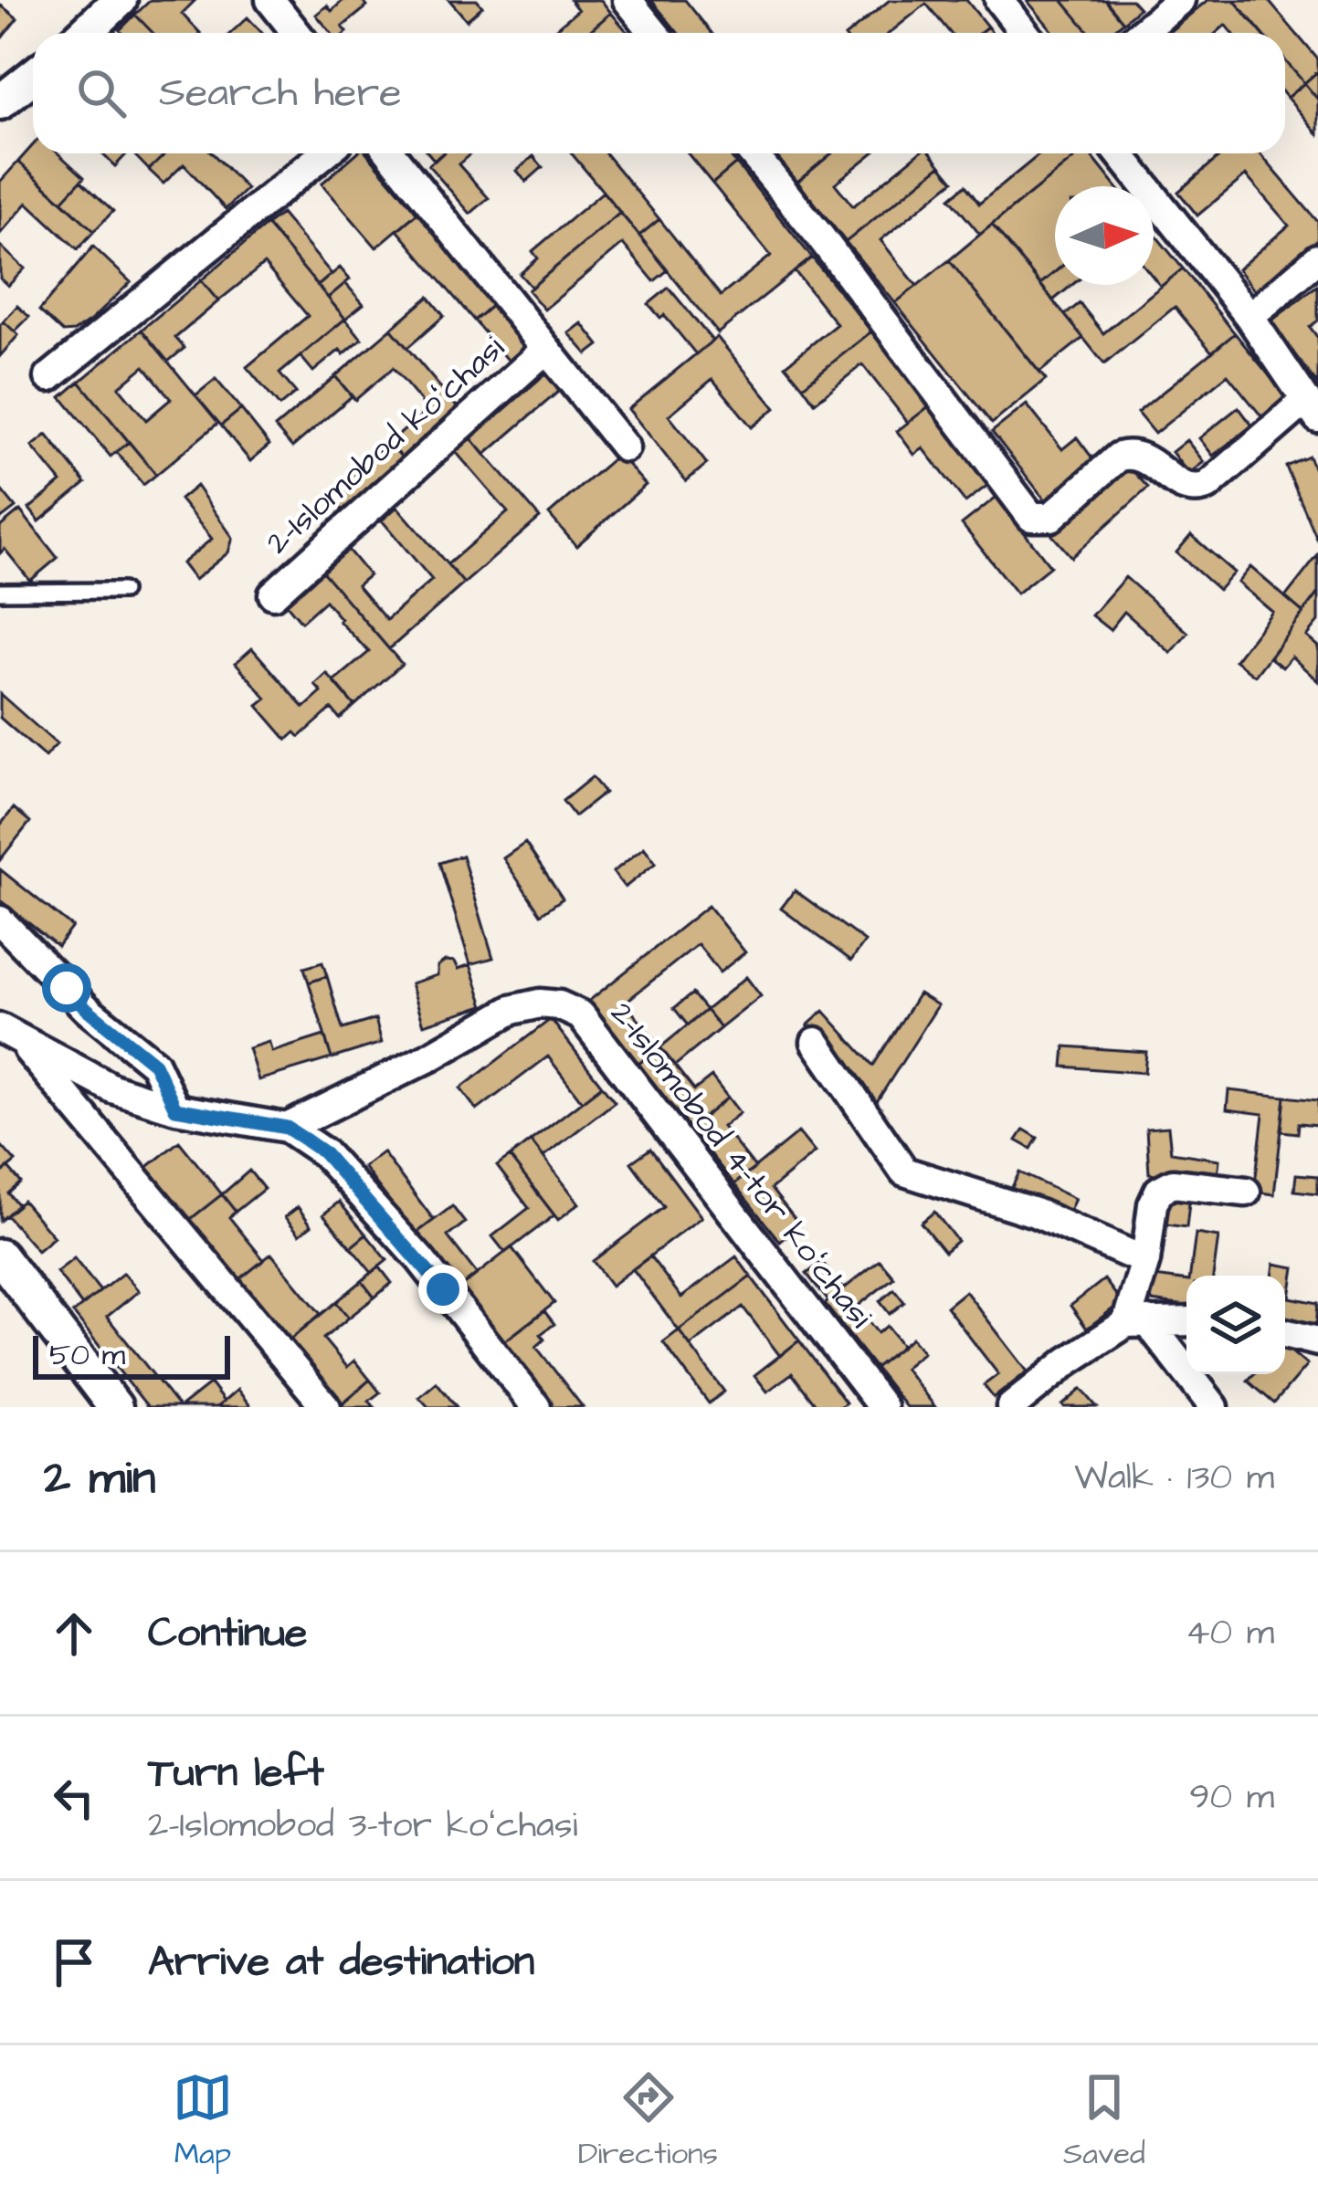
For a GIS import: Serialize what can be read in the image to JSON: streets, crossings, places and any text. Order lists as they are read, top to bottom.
{
  "streets": {
    "street": ["2-Islomobod koʻchasi", "2-Islomobod 4-tor koʻchasi"]
  },
  "scale_bar": "50 m",
  "north": "right",
  "page": {
    "search": "Search here",
    "scale": "50 m",
    "heading": ["2 min", "Walk · 130 m"],
    "list": [
      ["Continue", "40 m"],
      ["Turn left", "2-Islomobod 3-tor koʻchasi", "90 m"],
      "Arrive at destination"
    ],
    "nav": ["Map", "Directions", "Saved"]
  }
}
